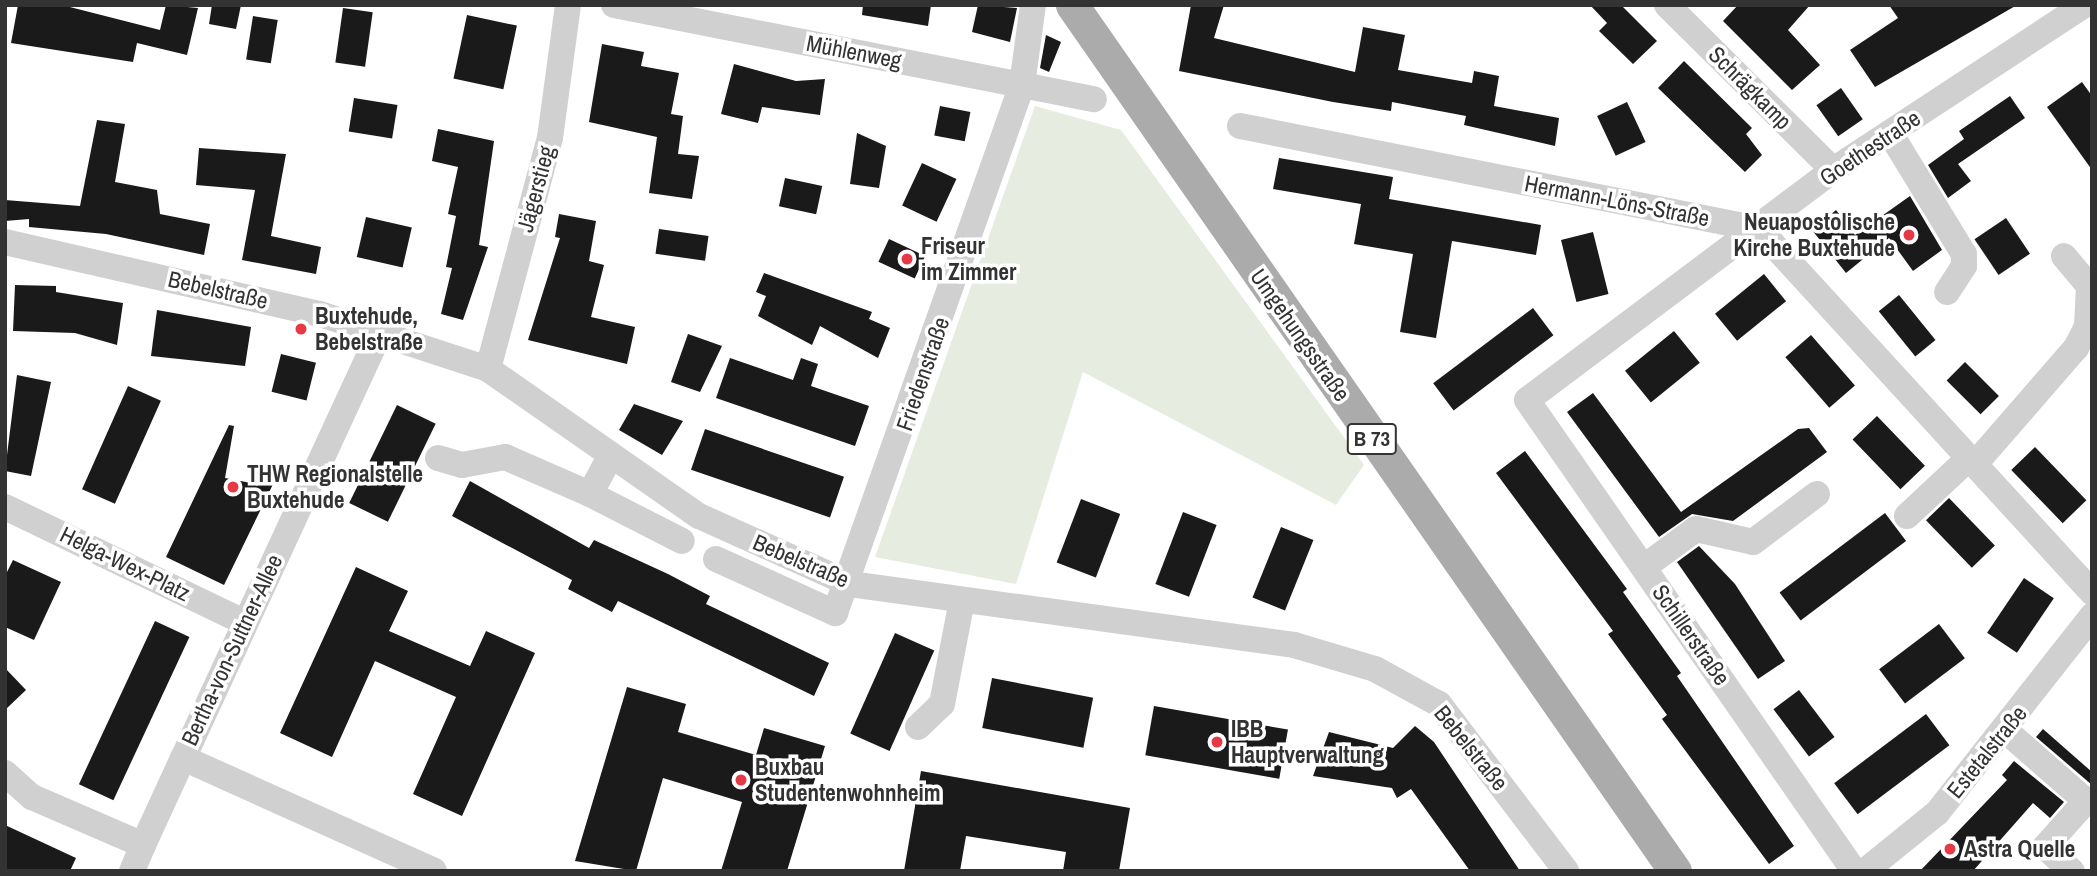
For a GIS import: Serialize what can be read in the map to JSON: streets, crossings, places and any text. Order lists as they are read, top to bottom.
{
  "streets": {
    "main road": ["Umgehungsstraße", "B 73"],
    "street": [
      "Mühlenweg",
      "Schrägkamp",
      "Goethestraße",
      "Jägerstieg",
      "Hermann-Löns-Straße",
      "Bebelstraße",
      "Friedenstraße",
      "Helga-Wex-Platz",
      "Schillerstraße",
      "Bertha-von-Suttner-Allee",
      "Estetalstraße"
    ]
  },
  "crossings": [
    ["Mühlenweg", "Friedenstraße"],
    ["Schrägkamp", "Goethestraße"],
    ["Goethestraße", "Hermann-Löns-Straße"],
    ["Goethestraße", "Schillerstraße"],
    ["Jägerstieg", "Bebelstraße"],
    ["Bebelstraße", "Friedenstraße"],
    ["Bebelstraße", "Bertha-von-Suttner-Allee"],
    ["Helga-Wex-Platz", "Bertha-von-Suttner-Allee"]
  ],
  "places": [
    "Neuapostolische Kirche Buxtehude",
    "Friseur im Zimmer",
    "Buxtehude, Bebelstraße",
    "THW Regionalstelle Buxtehude",
    "IBB Hauptverwaltung",
    "Buxbau Studentenwohnheim",
    "Astra Quelle"
  ]
}
